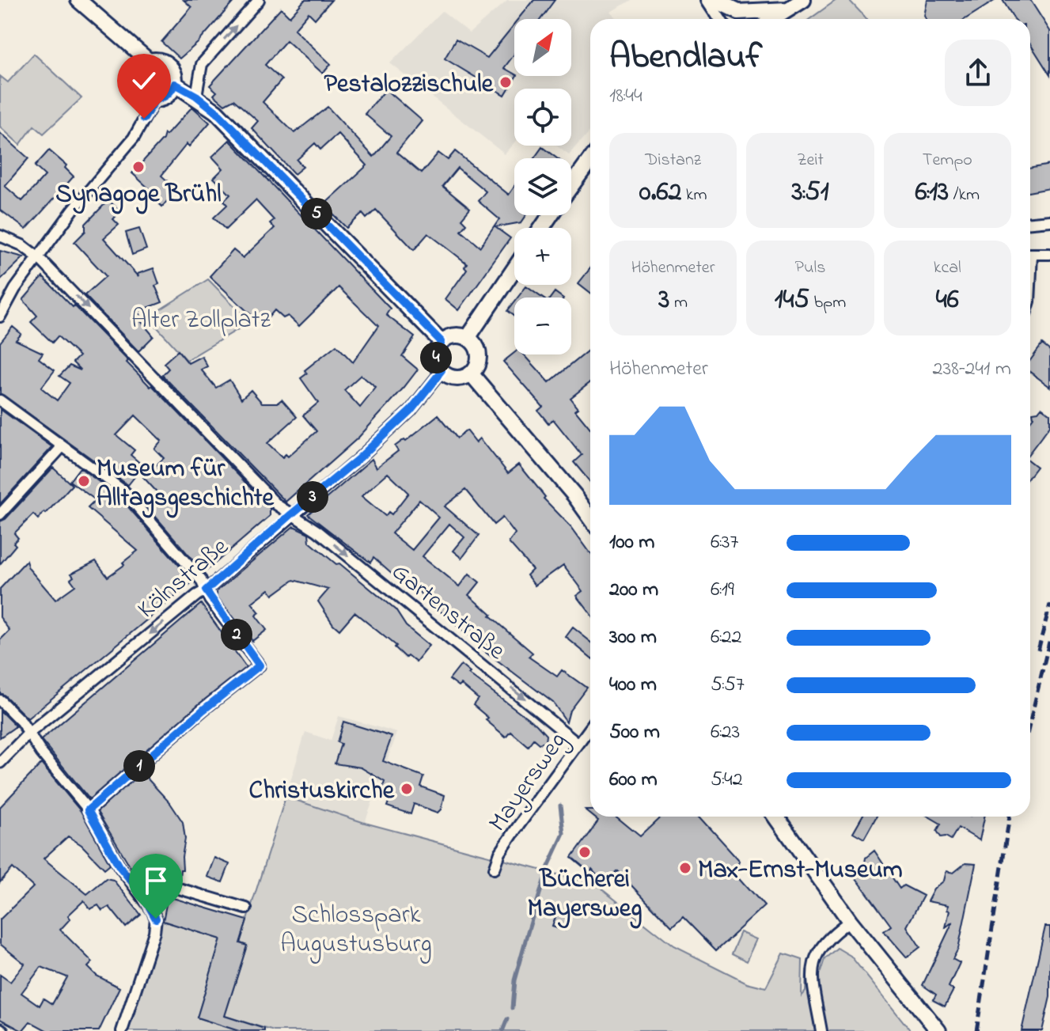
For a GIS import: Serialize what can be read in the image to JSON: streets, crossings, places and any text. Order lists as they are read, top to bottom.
{
  "streets": {
    "street": ["Kölnstraße", "Gartenstraße", "Mayersweg"]
  },
  "crossings": [
    ["Kölnstraße", "Gartenstraße"],
    ["Gartenstraße", "Mayersweg"]
  ],
  "one_way": ["Kölnstraße", "Gartenstraße"],
  "parks": ["Alter Zollplatz", "Schlosspark Augustusburg"],
  "places": [
    "Pestalozzischule",
    "Synagoge Brühl",
    "Museum für Alltagsgeschichte",
    "Christuskirche",
    "Bücherei Mayersweg",
    "Max-Ernst-Museum"
  ],
  "north": "top right",
  "page": {
    "map_buttons": ["+", "−"],
    "heading": ["Abendlauf", "18:44"],
    "stats": [
      ["Distanz", "0.62 km"],
      ["Zeit", "3:51"],
      ["Tempo", "6:13 /km"],
      ["Höhenmeter", "3 m"],
      ["Puls", "145 bpm"],
      ["kcal", "46"]
    ],
    "pins": [
      "5",
      "4",
      "3",
      "2",
      "1"
    ],
    "chart": ["Höhenmeter", "238–241 m"],
    "list": [
      {
        "name": "100 m",
        "note": "6:37"
      },
      {
        "name": "200 m",
        "note": "6:19"
      },
      {
        "name": "300 m",
        "note": "6:22"
      },
      {
        "name": "400 m",
        "note": "5:57"
      },
      {
        "name": "500 m",
        "note": "6:23"
      },
      {
        "name": "600 m",
        "note": "5:42"
      }
    ]
  }
}
